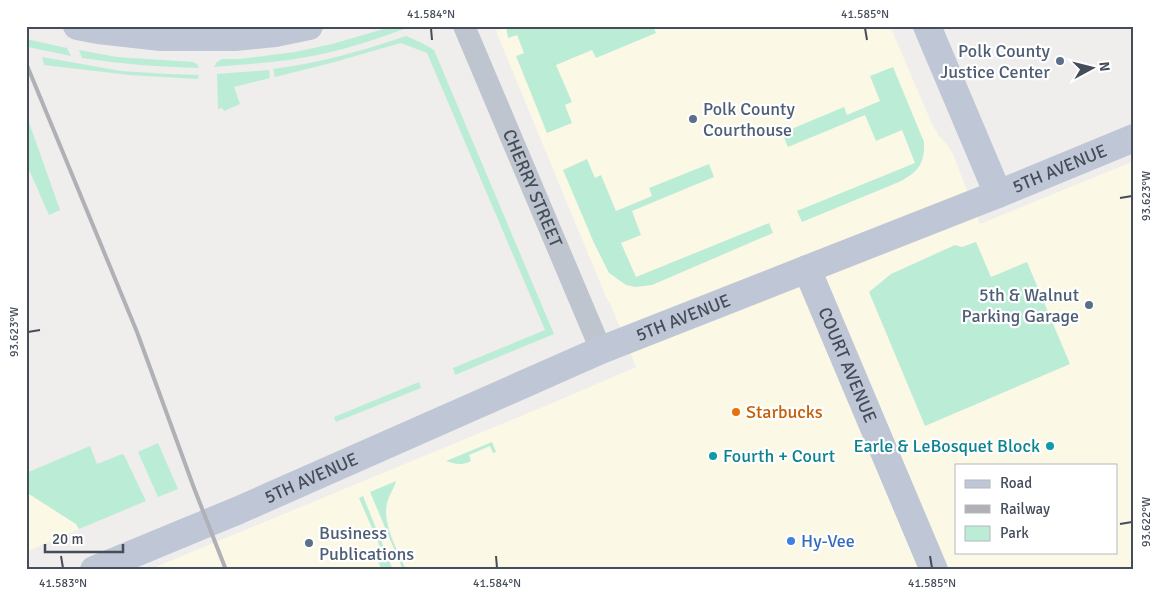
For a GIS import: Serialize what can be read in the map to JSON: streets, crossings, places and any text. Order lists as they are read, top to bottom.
{
  "streets": {
    "street": ["5TH AVENUE", "CHERRY STREET", "COURT AVENUE"]
  },
  "crossings": [
    ["5TH AVENUE", "CHERRY STREET"],
    ["5TH AVENUE", "COURT AVENUE"]
  ],
  "places": [
    "Polk County Justice Center",
    "Polk County Courthouse",
    "5th & Walnut Parking Garage",
    "Starbucks",
    "Earle & LeBosquet Block",
    "Fourth + Court",
    "Hy-Vee",
    "Business Publications"
  ],
  "legend": ["Road", "Railway", "Park"],
  "scale_bar": "20 m",
  "north": "right",
  "coordinates": [
    "41.584°N",
    "41.585°N",
    "93.623°W",
    "93.622°W",
    "41.583°N"
  ]
}
